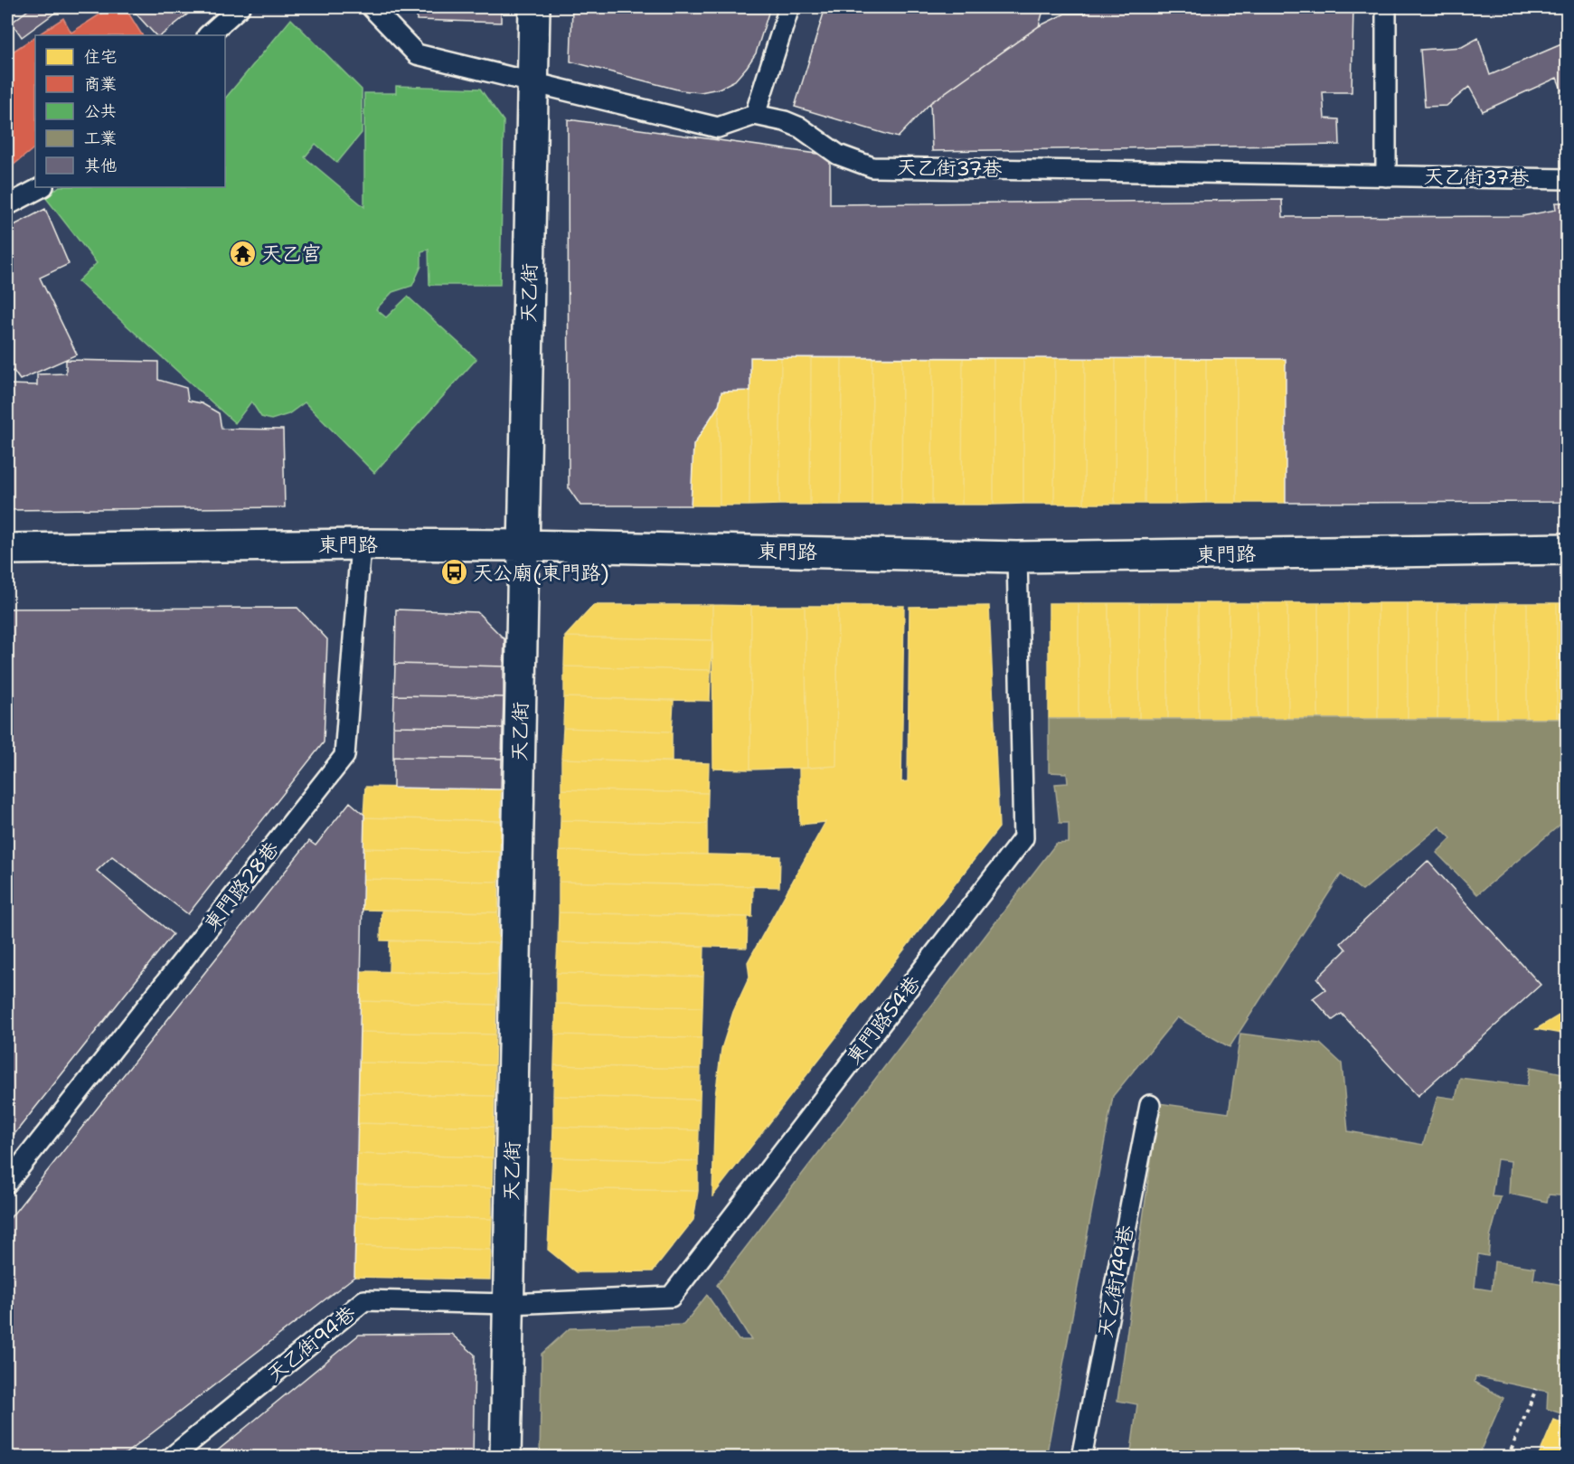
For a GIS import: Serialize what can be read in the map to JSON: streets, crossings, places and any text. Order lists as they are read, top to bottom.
{
  "streets": {
    "street": ["天乙街", "東門路"],
    "lane": [
      "天乙街37巷",
      "東門路28巷",
      "東門路54巷",
      "天乙街149巷",
      "天乙街94巷"
    ]
  },
  "crossings": [
    ["天乙街", "東門路"],
    ["天乙街", "東門路54巷"],
    ["天乙街", "天乙街94巷"],
    ["東門路", "東門路28巷"],
    ["東門路", "東門路54巷"],
    ["東門路54巷", "天乙街94巷"]
  ],
  "places": {
    "temple": ["天乙宮"],
    "bus stop": ["天公廟(東門路)"]
  },
  "legend": [
    "住宅",
    "商業",
    "公共",
    "工業",
    "其他"
  ]
}
